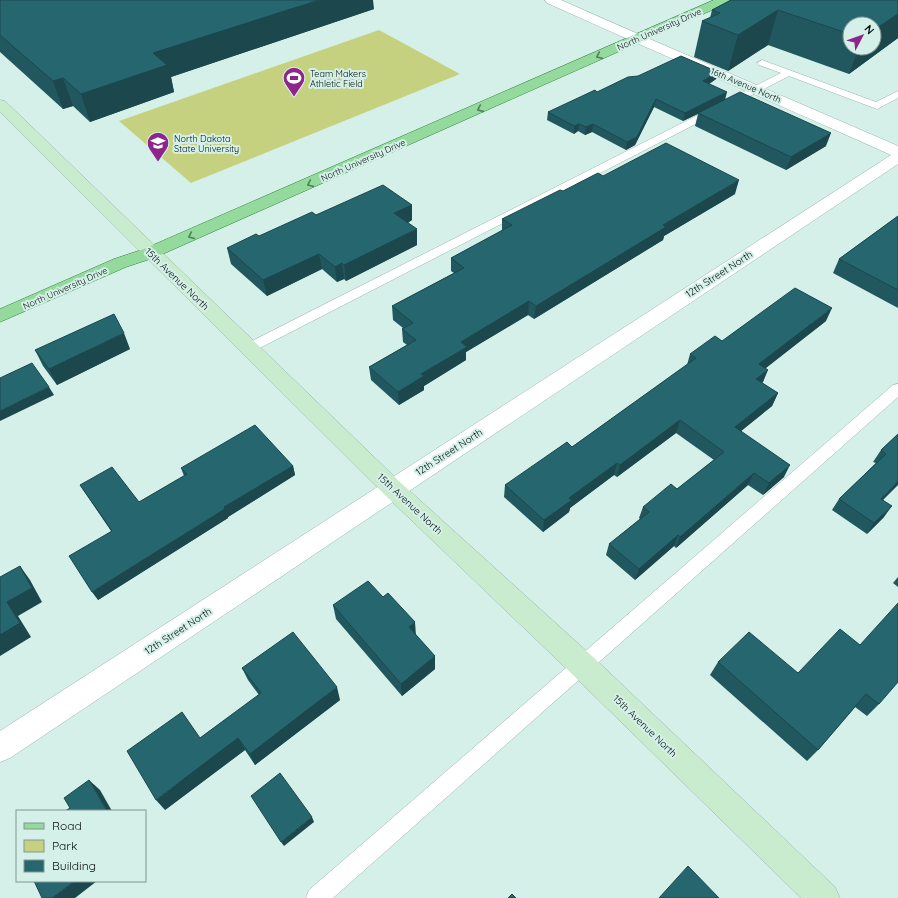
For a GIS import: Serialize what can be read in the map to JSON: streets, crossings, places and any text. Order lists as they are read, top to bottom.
{
  "streets": {
    "main road": ["North University Drive"],
    "street": ["16th Avenue North", "12th Street North", "15th Avenue North"]
  },
  "crossings": [
    ["North University Drive", "16th Avenue North"],
    ["North University Drive", "15th Avenue North"],
    ["12th Street North", "15th Avenue North"]
  ],
  "one_way": ["North University Drive"],
  "places": {
    "sports": ["Team Makers Athletic Field"],
    "school or university": ["North Dakota State University"]
  },
  "legend": ["Road", "Park", "Building"],
  "north": "top right"
}
